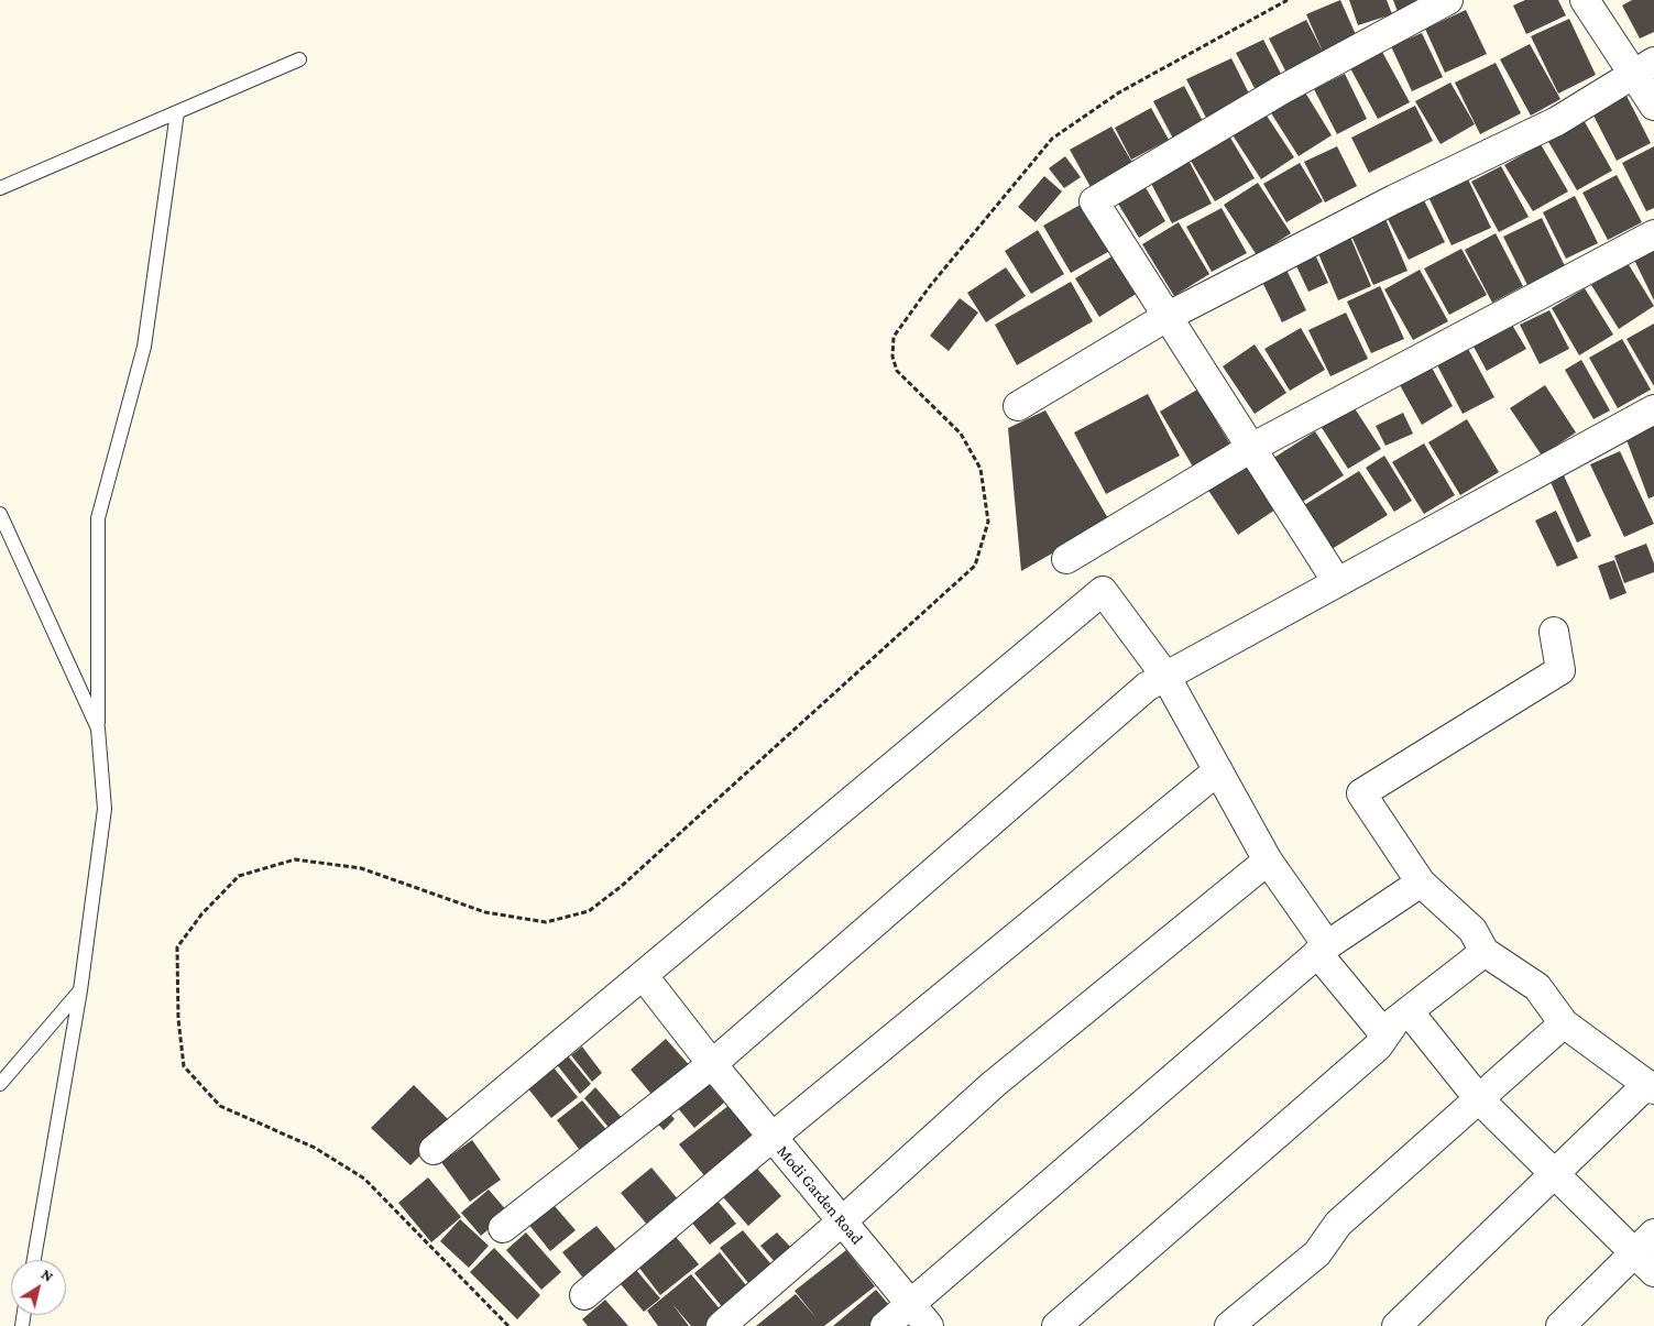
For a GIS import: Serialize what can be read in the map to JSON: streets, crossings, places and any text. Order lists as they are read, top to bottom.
{
  "streets": {
    "street": ["Modi Garden Road"]
  },
  "north": "top right"
}
